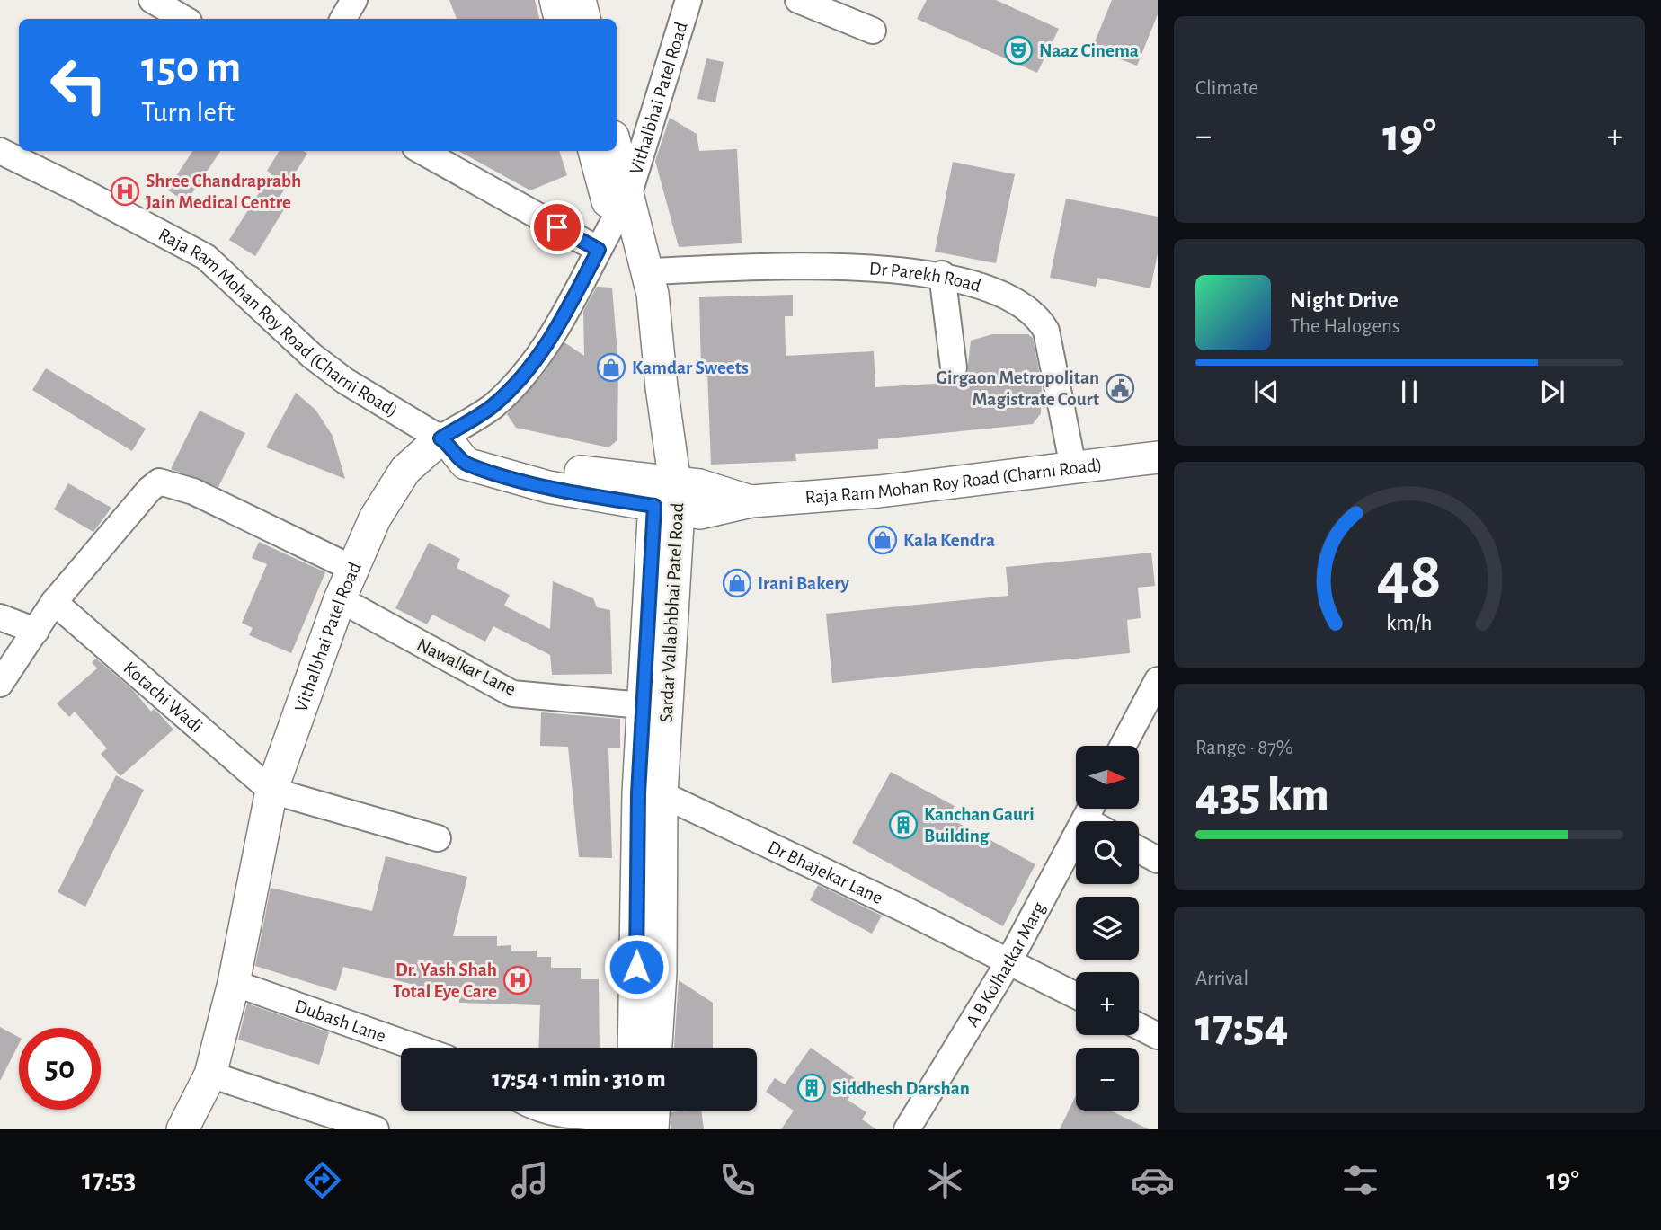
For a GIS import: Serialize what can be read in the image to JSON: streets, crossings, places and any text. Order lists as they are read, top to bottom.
{
  "streets": {
    "main road": ["Vithalbhai Patel Road", "Raja Ram Mohan Roy Road (Charni Road)", "Sardar Vallabhbhai Patel Road"],
    "street": [
      "Dr Parekh Road",
      "Nawalkar Lane",
      "Kotachi Wadi",
      "Dr Bhajekar Lane",
      "A B Kolhatkar Marg",
      "Dubash Lane"
    ]
  },
  "crossings": [
    ["Vithalbhai Patel Road", "Raja Ram Mohan Roy Road (Charni Road)"],
    ["Vithalbhai Patel Road", "Sardar Vallabhbhai Patel Road"],
    ["Vithalbhai Patel Road", "Nawalkar Lane"],
    ["Vithalbhai Patel Road", "Kotachi Wadi"],
    ["Vithalbhai Patel Road", "Dubash Lane"],
    ["Dr Parekh Road", "Raja Ram Mohan Roy Road (Charni Road)"],
    ["Dr Parekh Road", "Sardar Vallabhbhai Patel Road"],
    ["Raja Ram Mohan Roy Road (Charni Road)", "Sardar Vallabhbhai Patel Road"],
    ["Sardar Vallabhbhai Patel Road", "Nawalkar Lane"],
    ["Sardar Vallabhbhai Patel Road", "Dr Bhajekar Lane"],
    ["Dr Bhajekar Lane", "A B Kolhatkar Marg"]
  ],
  "places": {
    "theatre": ["Naaz Cinema"],
    "hospital": ["Shree Chandraprabh Jain Medical Centre", "Dr. Yash Shah Total Eye Care"],
    "shop": ["Kamdar Sweets", "Kala Kendra", "Irani Bakery"],
    "public building": ["Girgaon Metropolitan Magistrate Court"],
    "building": ["Kanchan Gauri Building", "Siddhesh Darshan"]
  },
  "north": "right",
  "page": {
    "tile": [
      "Climate",
      ["Range · 87%", "435 km"],
      ["Arrival", "17:54"]
    ],
    "turn": ["150 m", "Turn left"],
    "heat": ["−", "19°", "+"],
    "song": ["Night Drive", "The Halogens"],
    "map_buttons": ["+", "−"],
    "limit": "50",
    "trip": "17:54 · 1 min · 310 m",
    "tabs": ["17:53", "19°"],
    "gauge": ["48", "km/h"]
  }
}
